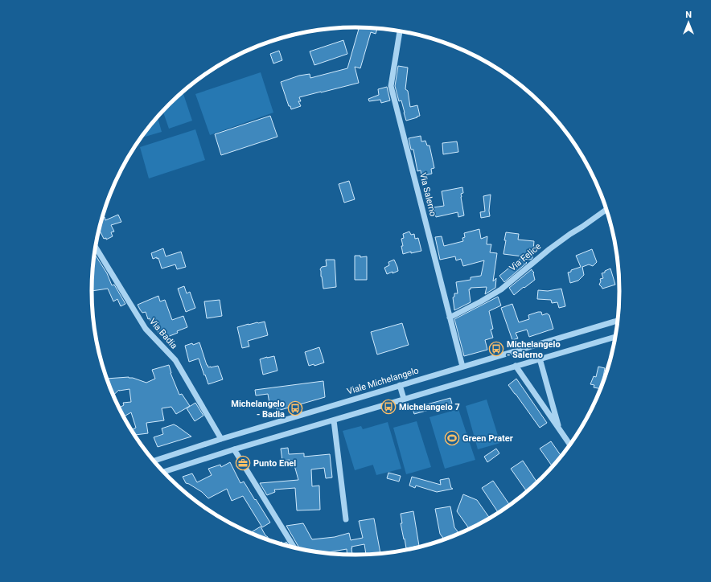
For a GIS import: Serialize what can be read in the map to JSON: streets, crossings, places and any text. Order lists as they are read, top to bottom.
{
  "streets": {
    "street": [
      "Via Salerno",
      "Via Felice",
      "Via Badia",
      "Viale Michelangelo"
    ]
  },
  "crossings": [
    ["Via Salerno", "Via Felice"],
    ["Via Salerno", "Viale Michelangelo"],
    ["Via Badia", "Viale Michelangelo"]
  ],
  "places": {
    "bus stop": ["Michelangelo - Salerno", "Michelangelo 7", "Michelangelo - Badia"],
    "sports": ["Green Prater"],
    "office": ["Punto Enel"]
  },
  "north": "top"
}
